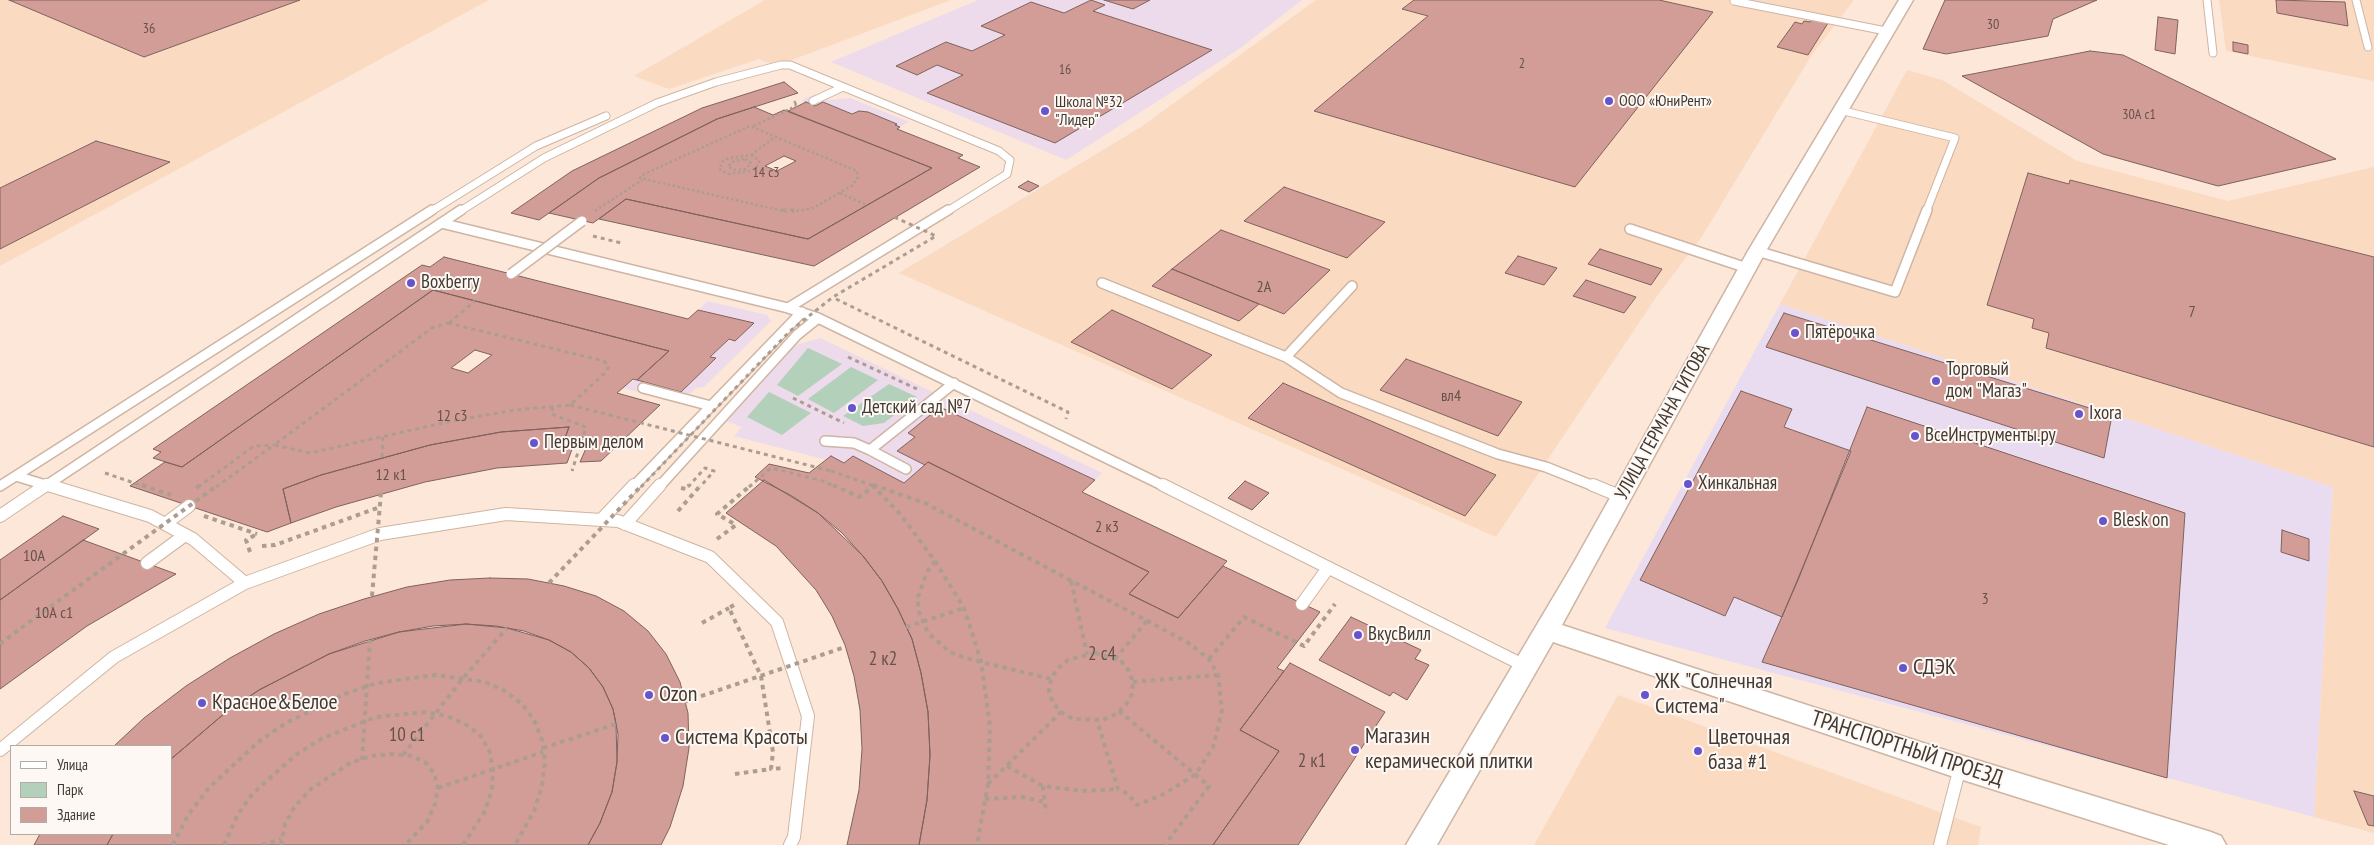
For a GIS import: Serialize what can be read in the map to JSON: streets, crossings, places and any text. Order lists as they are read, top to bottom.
{
  "streets": {
    "street": ["УЛИЦА ГЕРМАНА ТИТОВА", "ТРАНСПОРТНЫЙ ПРОЕЗД"]
  },
  "crossings": [
    ["УЛИЦА ГЕРМАНА ТИТОВА", "ТРАНСПОРТНЫЙ ПРОЕЗД"]
  ],
  "places": [
    "ООО «ЮниРент»",
    "Школа №32 \"Лидер\"",
    "Boxberry",
    "Пятёрочка",
    "Торговый дом \"Магаз\"",
    "Детский сад №7",
    "Ixora",
    "ВсеИнструменты.ру",
    "Первым делом",
    "Хинкальная",
    "Blesk on",
    "ВкусВилл",
    "СДЭК",
    "Ozon",
    "ЖК \"Солнечная Система\"",
    "Красное&Белое",
    "Система Красоты",
    "Магазин керамической плитки",
    "Цветочная база #1"
  ],
  "house_numbers": [
    "30",
    "36",
    "2",
    "16",
    "30А с1",
    "14 с3",
    "2А",
    "7",
    "вл4",
    "12 с3",
    "12 к1",
    "2 к3",
    "10А",
    "3",
    "10А с1",
    "2 с4",
    "2 к2",
    "10 с1",
    "2 к1"
  ],
  "legend": ["Улица", "Парк", "Здание"]
}
